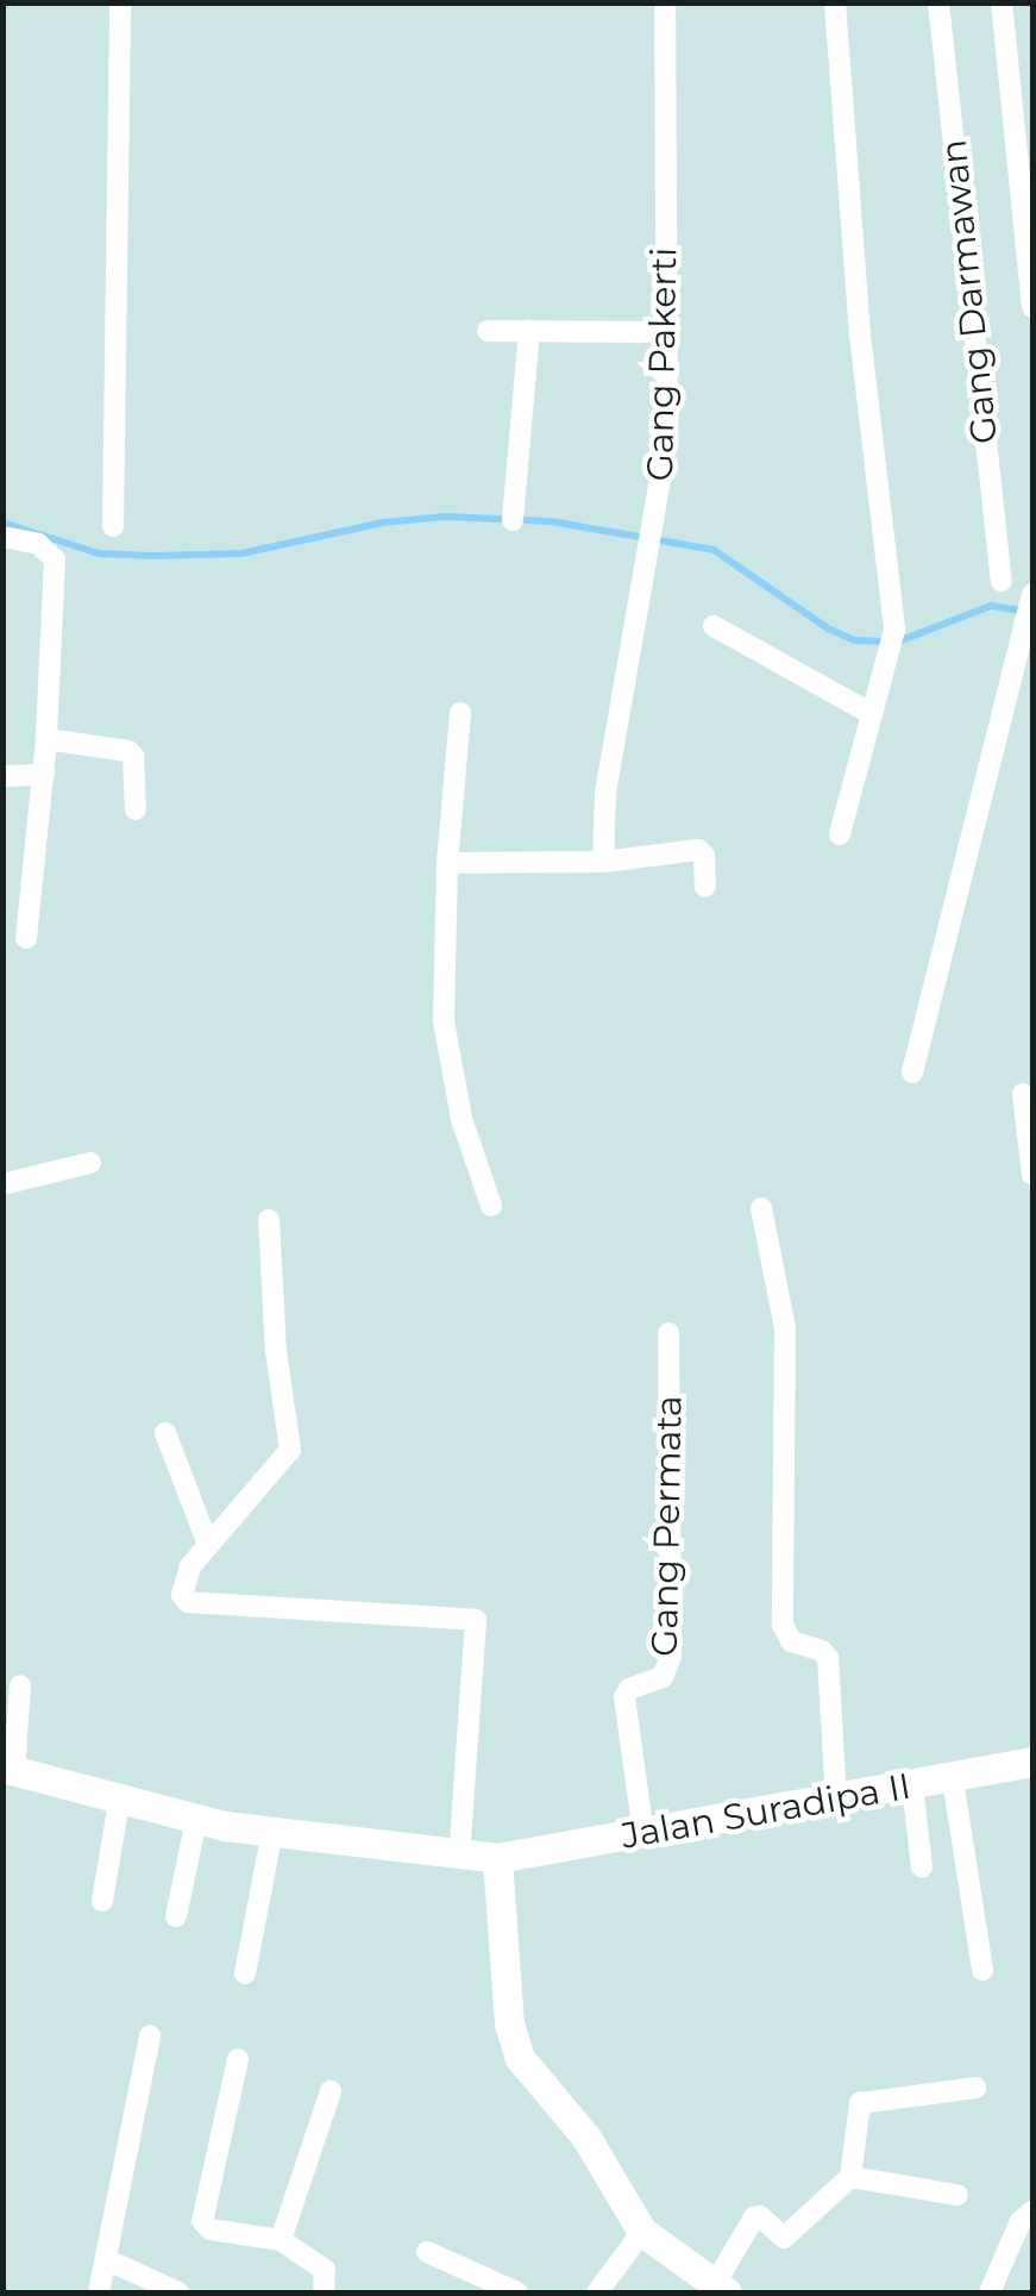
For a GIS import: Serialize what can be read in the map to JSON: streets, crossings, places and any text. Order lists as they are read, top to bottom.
{
  "streets": {
    "street": [
      "Gang Darmawan",
      "Gang Pakerti",
      "Gang Permata",
      "Jalan Suradipa II"
    ]
  },
  "crossings": [
    ["Gang Permata", "Jalan Suradipa II"]
  ]
}
